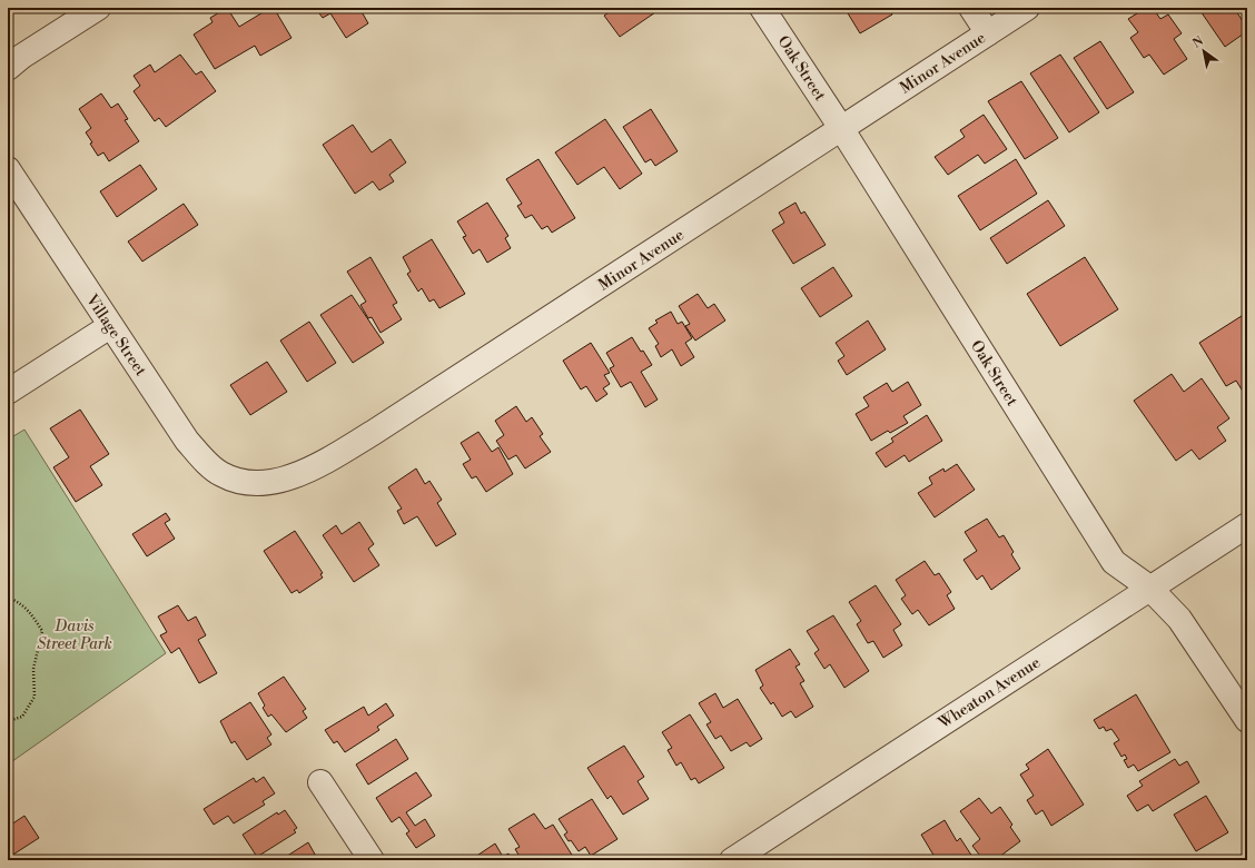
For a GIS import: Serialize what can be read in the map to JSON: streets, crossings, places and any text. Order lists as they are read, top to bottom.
{
  "streets": {
    "street": [
      "Minor Avenue",
      "Oak Street",
      "Village Street",
      "Wheaton Avenue"
    ]
  },
  "crossings": [
    ["Minor Avenue", "Oak Street"],
    ["Minor Avenue", "Village Street"],
    ["Oak Street", "Wheaton Avenue"]
  ],
  "parks": ["Davis Street Park"],
  "north": "top left"
}
